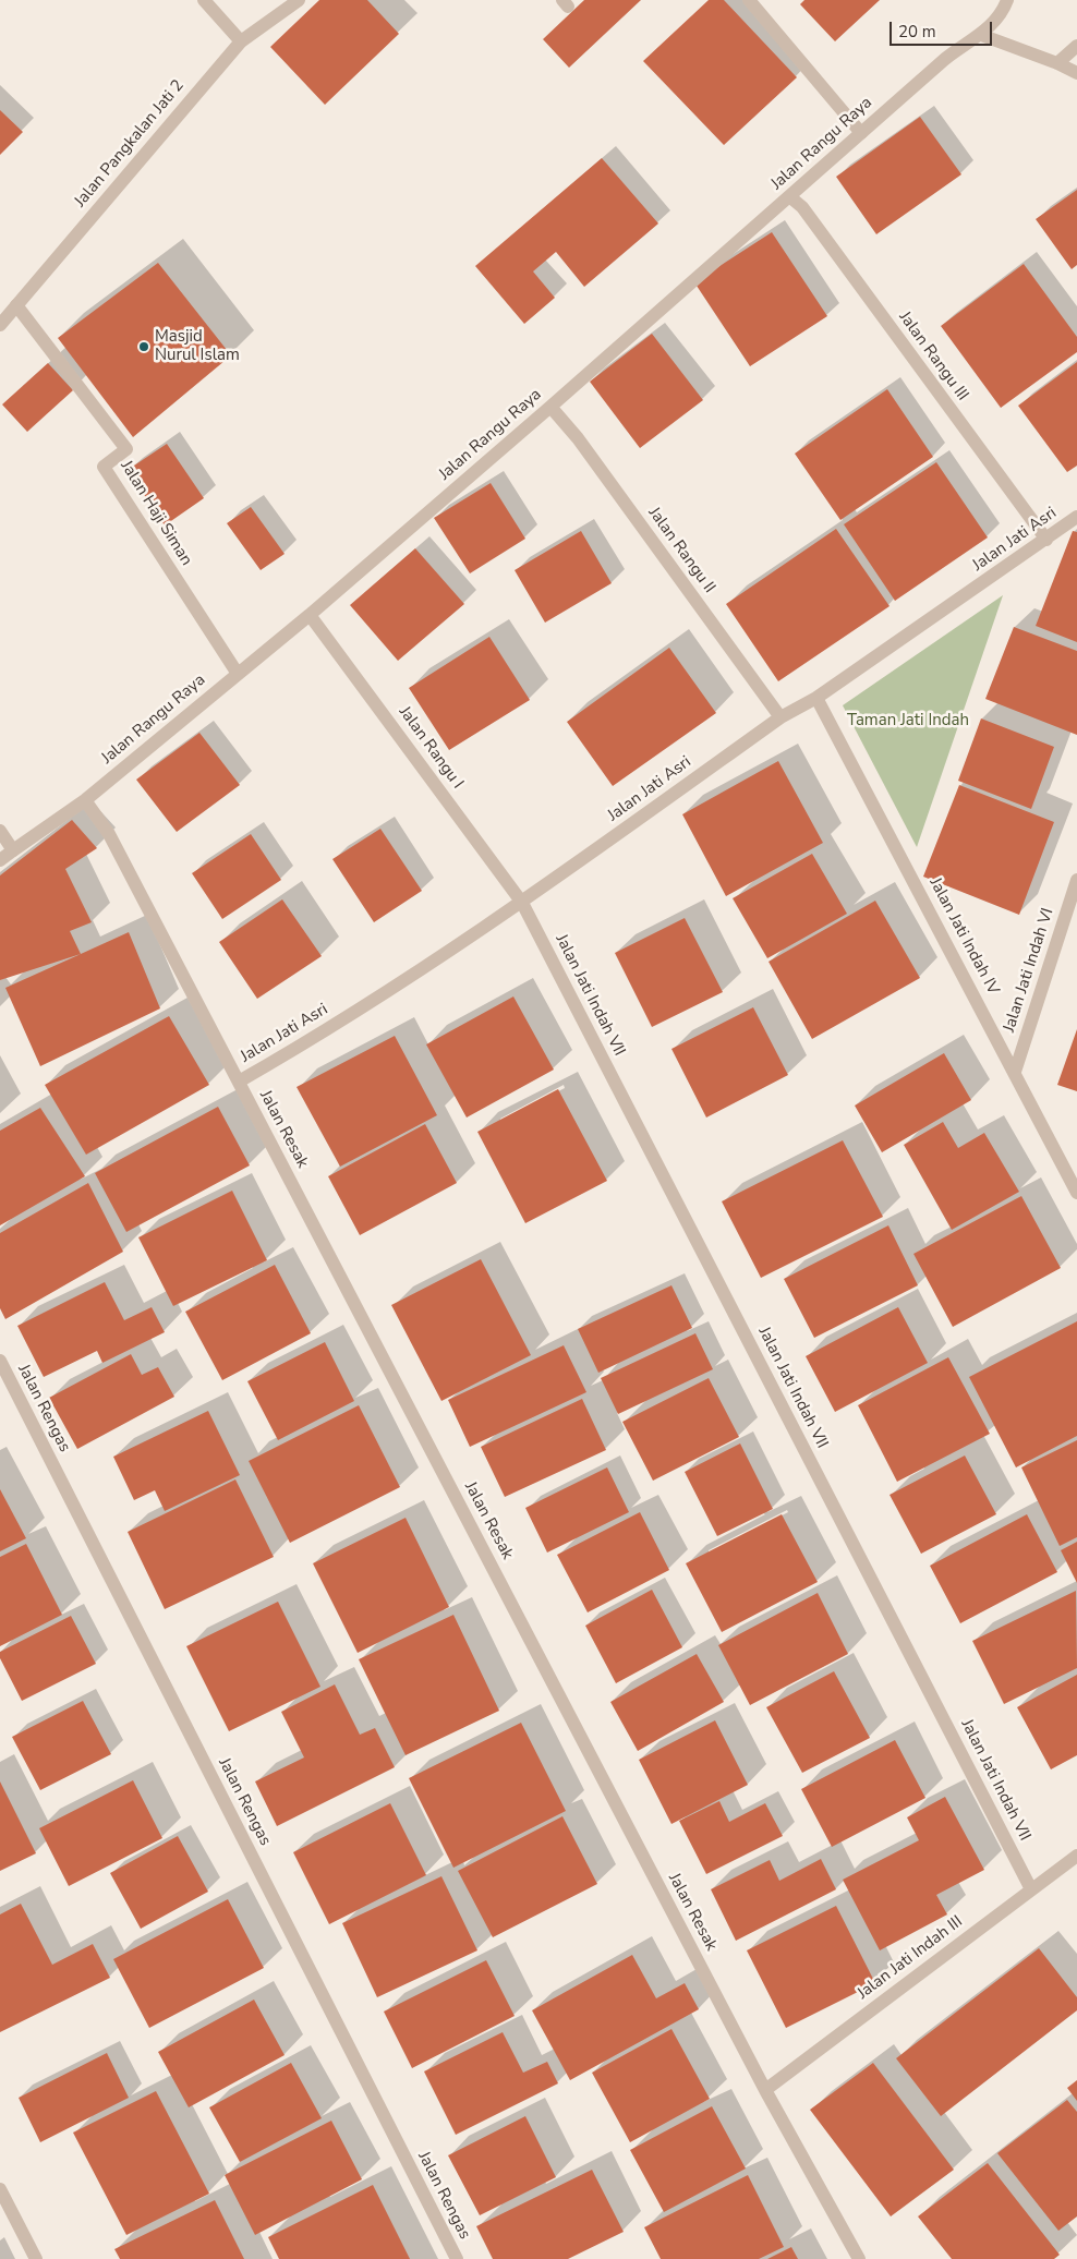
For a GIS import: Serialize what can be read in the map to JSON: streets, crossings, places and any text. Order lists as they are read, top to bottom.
{
  "streets": {
    "street": [
      "Jalan Pangkalan Jati 2",
      "Jalan Rangu Raya",
      "Jalan Rangu III",
      "Jalan Haji Siman",
      "Jalan Jati Asri",
      "Jalan Rangu II",
      "Jalan Rangu I",
      "Jalan Jati Indah IV",
      "Jalan Jati Indah VI",
      "Jalan Jati Indah VII",
      "Jalan Resak",
      "Jalan Rengas",
      "Jalan Jati Indah III"
    ]
  },
  "crossings": [
    ["Jalan Pangkalan Jati 2", "Jalan Haji Siman"],
    ["Jalan Rangu Raya", "Jalan Rangu III"],
    ["Jalan Rangu Raya", "Jalan Haji Siman"],
    ["Jalan Rangu Raya", "Jalan Rangu II"],
    ["Jalan Rangu Raya", "Jalan Rangu I"],
    ["Jalan Rangu Raya", "Jalan Resak"],
    ["Jalan Rangu III", "Jalan Jati Asri"],
    ["Jalan Jati Asri", "Jalan Rangu II"],
    ["Jalan Jati Asri", "Jalan Rangu I"],
    ["Jalan Jati Asri", "Jalan Jati Indah IV"],
    ["Jalan Jati Asri", "Jalan Jati Indah VII"],
    ["Jalan Jati Asri", "Jalan Resak"],
    ["Jalan Rangu I", "Jalan Jati Indah VII"],
    ["Jalan Jati Indah IV", "Jalan Jati Indah VI"],
    ["Jalan Jati Indah VII", "Jalan Jati Indah III"],
    ["Jalan Resak", "Jalan Jati Indah III"]
  ],
  "parks": ["Taman Jati Indah"],
  "places": ["Masjid Nurul Islam"],
  "scale_bar": "20 m"
}
